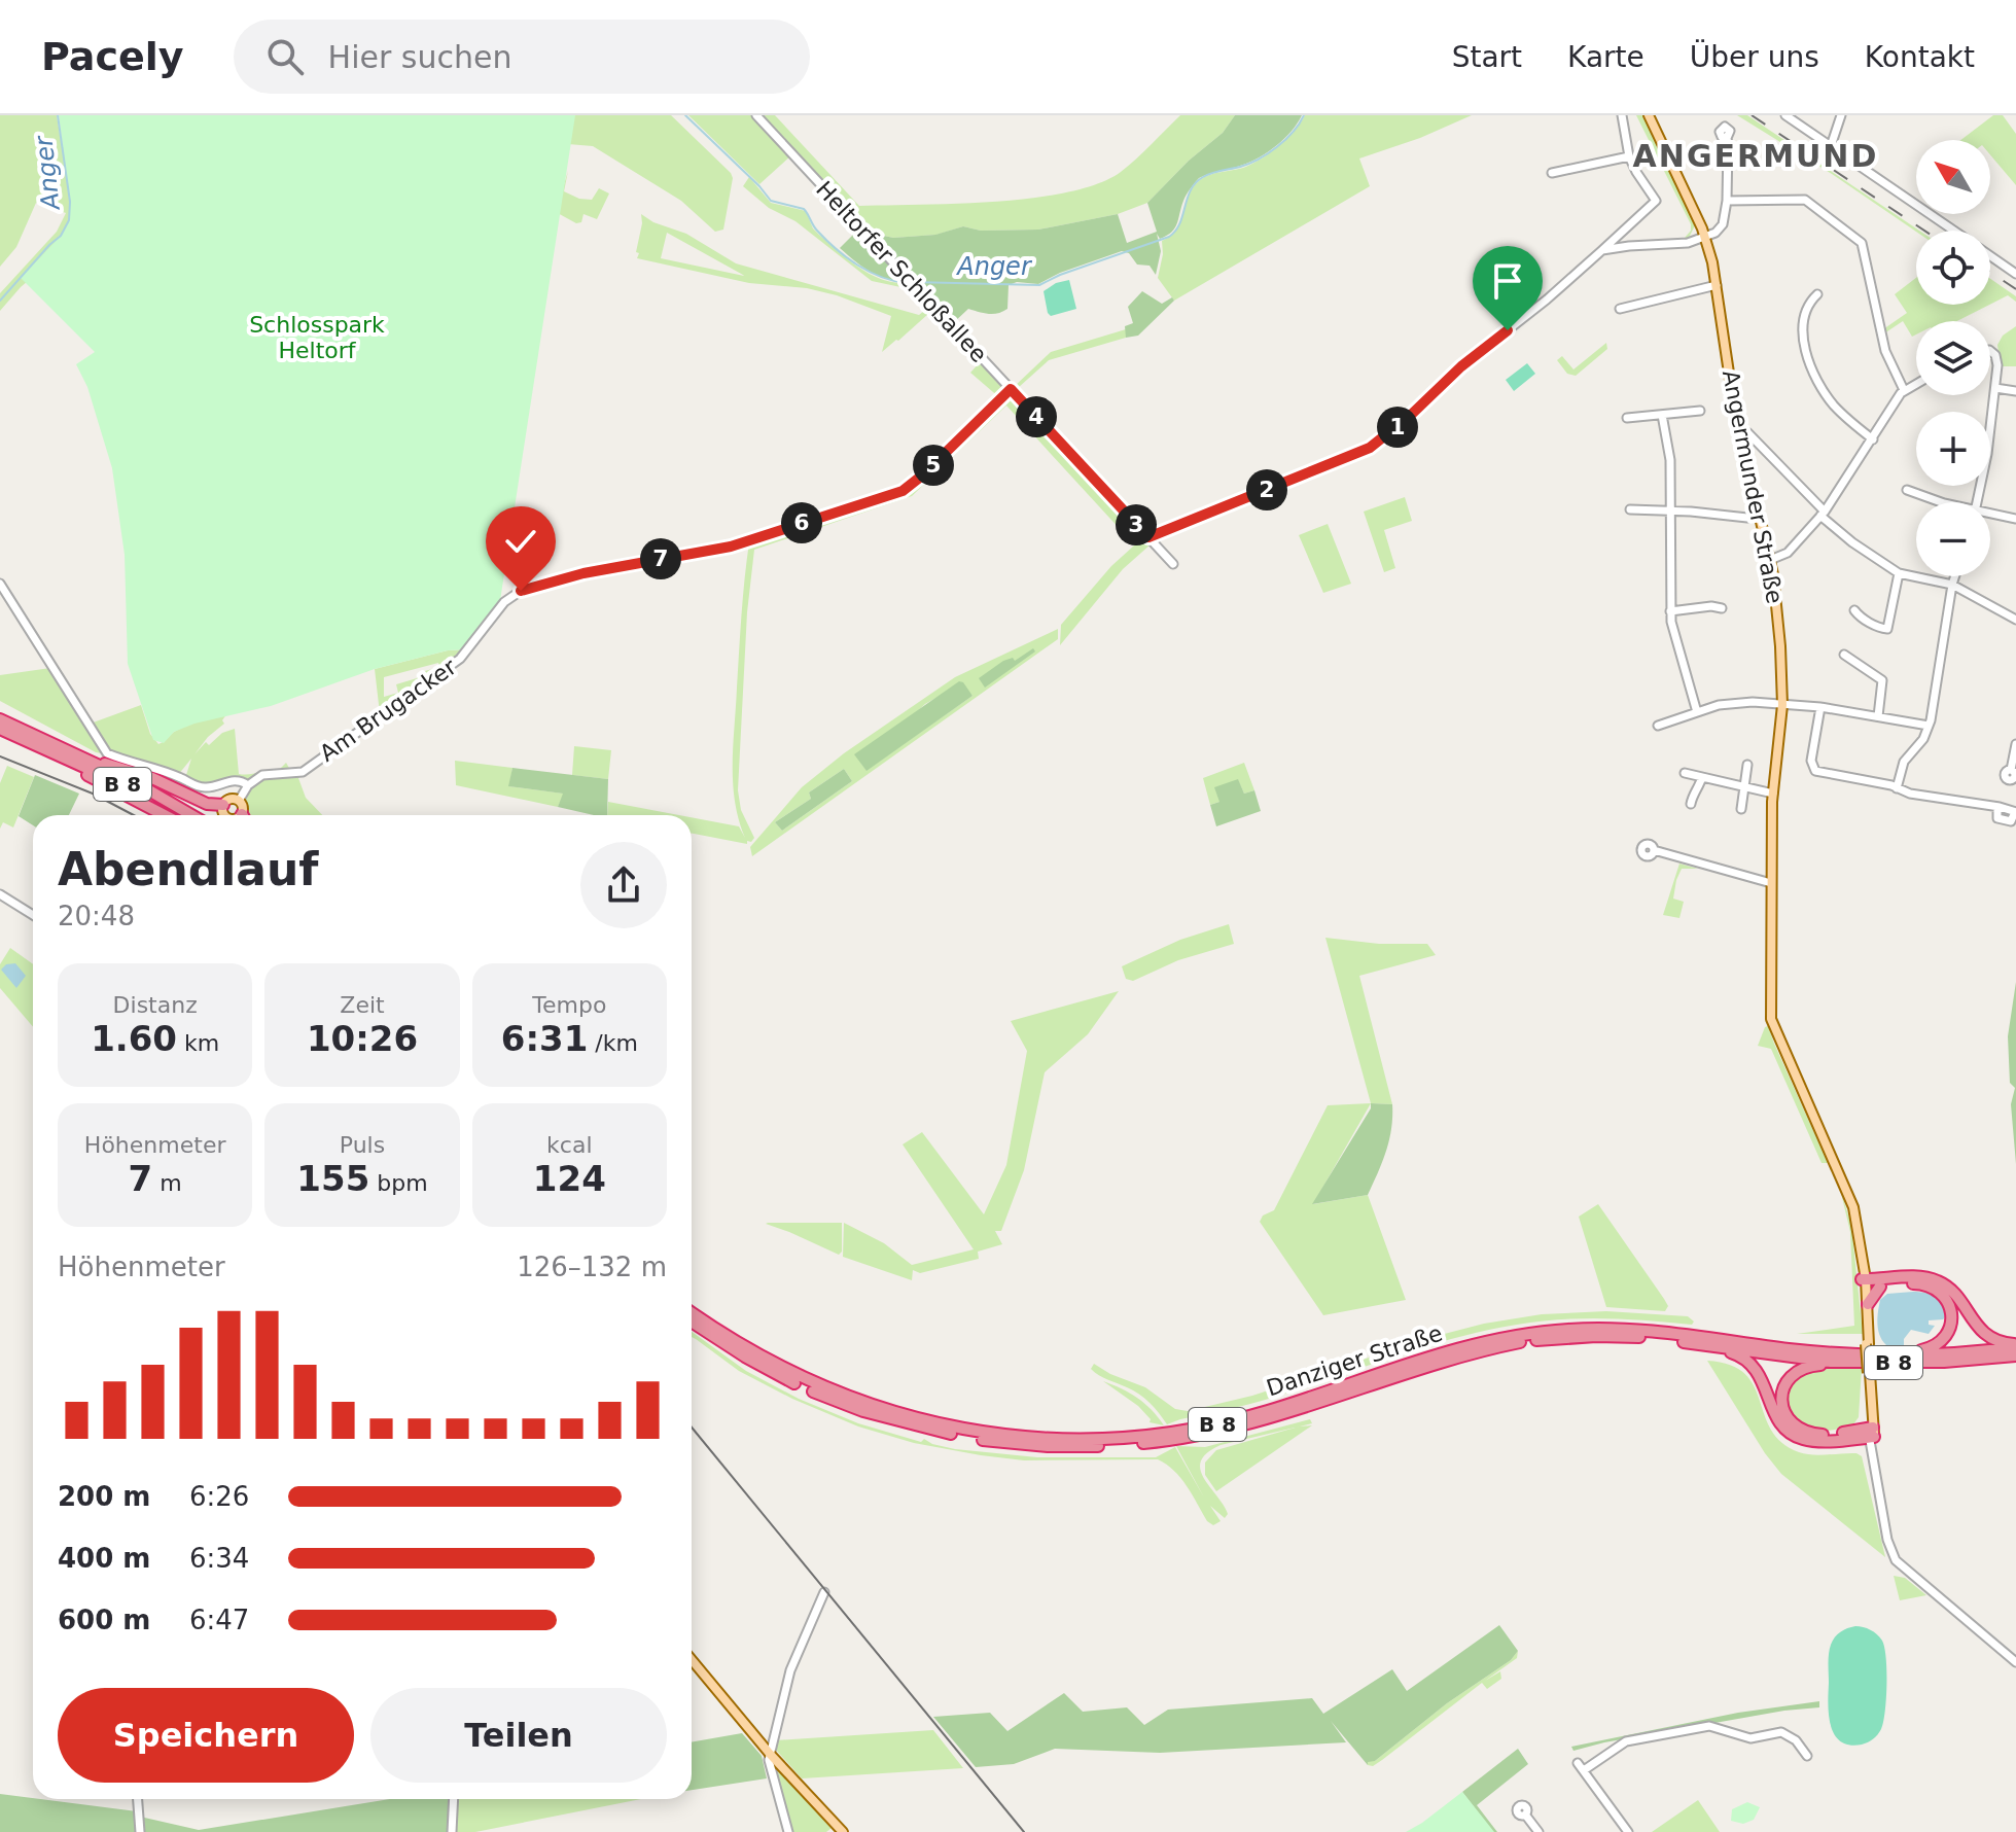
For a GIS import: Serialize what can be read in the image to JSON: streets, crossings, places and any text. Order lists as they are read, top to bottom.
{
  "streets": {
    "highway": ["B 8", "Danziger Straße"],
    "main road": ["Angermunder Straße"],
    "street": ["Heltorfer Schloßallee", "Am Brugacker"]
  },
  "crossings": [
    ["Heltorfer Schloßallee", "Am Brugacker"]
  ],
  "districts": ["ANGERMUND"],
  "water": ["Anger"],
  "parks": ["Schlosspark Heltorf"],
  "north": "top left",
  "page": {
    "header": "Pacely",
    "search": "Hier suchen",
    "nav": [
      "Start",
      "Karte",
      "Über uns",
      "Kontakt"
    ],
    "map_buttons": ["+", "−"],
    "pins": [
      "4",
      "1",
      "5",
      "2",
      "6",
      "3",
      "7"
    ],
    "heading": ["Abendlauf", "20:48"],
    "stats": [
      ["Distanz", "1.60 km"],
      ["Zeit", "10:26"],
      ["Tempo", "6:31 /km"],
      ["Höhenmeter", "7 m"],
      ["Puls", "155 bpm"],
      ["kcal", "124"]
    ],
    "chart": ["Höhenmeter", "126–132 m"],
    "list": [
      {
        "name": "200 m",
        "note": "6:26"
      },
      {
        "name": "400 m",
        "note": "6:34"
      },
      {
        "name": "600 m",
        "note": "6:47"
      }
    ],
    "buttons": ["Speichern", "Teilen"]
  }
}
